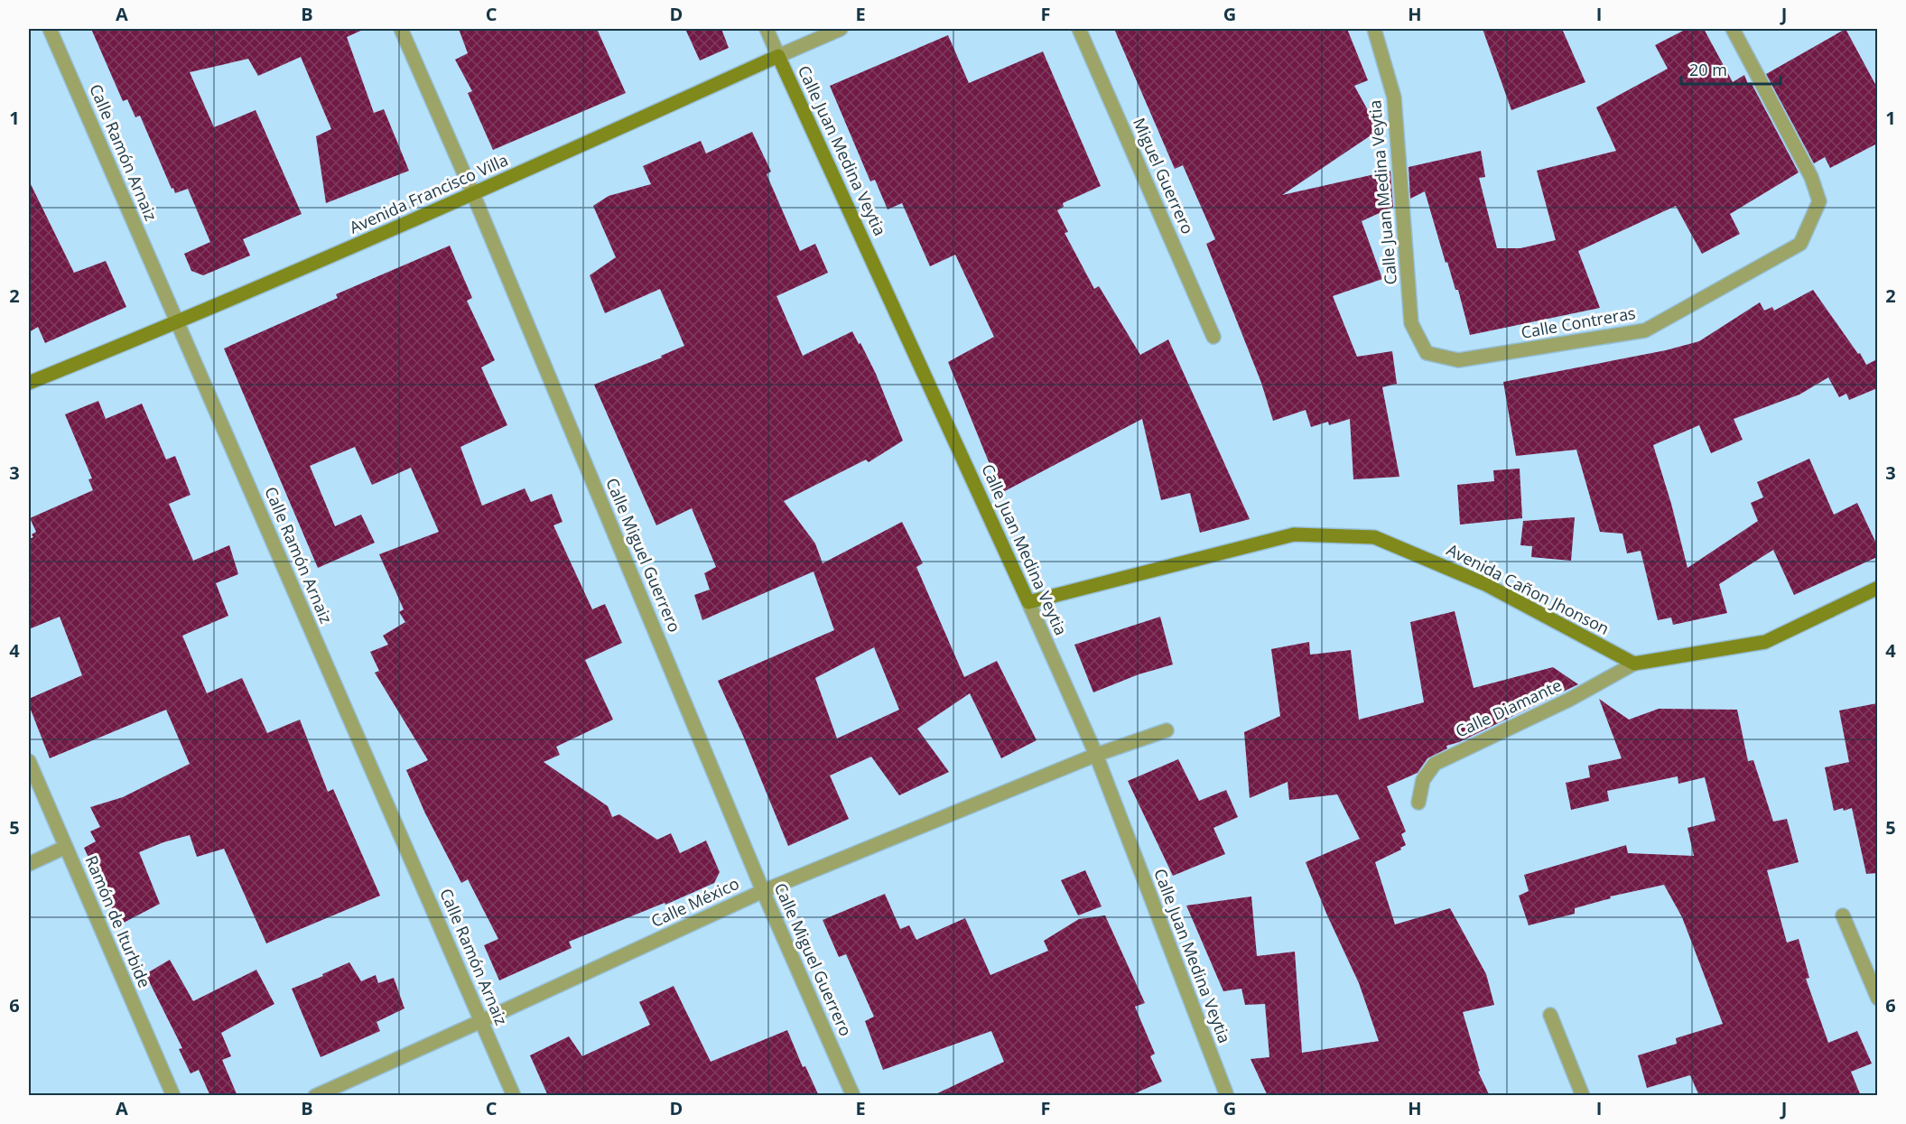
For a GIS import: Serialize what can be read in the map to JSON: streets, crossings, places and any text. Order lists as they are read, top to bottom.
{
  "streets": {
    "main road": ["Calle Juan Medina Veytia", "Avenida Francisco Villa", "Avenida Cañon Jhonson"],
    "street": [
      "Calle Ramón Arnaiz",
      "Miguel Guerrero",
      "Calle Contreras",
      "Calle Miguel Guerrero",
      "Calle Diamante",
      "Calle México",
      "Ramón de Iturbide"
    ]
  },
  "crossings": [
    ["Calle Juan Medina Veytia", "Avenida Francisco Villa"],
    ["Calle Juan Medina Veytia", "Calle Contreras"],
    ["Calle Juan Medina Veytia", "Avenida Cañon Jhonson"],
    ["Calle Juan Medina Veytia", "Calle México"],
    ["Calle Ramón Arnaiz", "Avenida Francisco Villa"],
    ["Calle Ramón Arnaiz", "Calle México"],
    ["Avenida Francisco Villa", "Calle Miguel Guerrero"],
    ["Calle Miguel Guerrero", "Calle México"],
    ["Avenida Cañon Jhonson", "Calle Diamante"]
  ],
  "scale_bar": "20 m",
  "grid": {
    "columns": [
      "A",
      "B",
      "C",
      "D",
      "E",
      "F",
      "G",
      "H",
      "I",
      "J"
    ],
    "rows": [
      "1",
      "2",
      "3",
      "4",
      "5",
      "6"
    ]
  }
}
